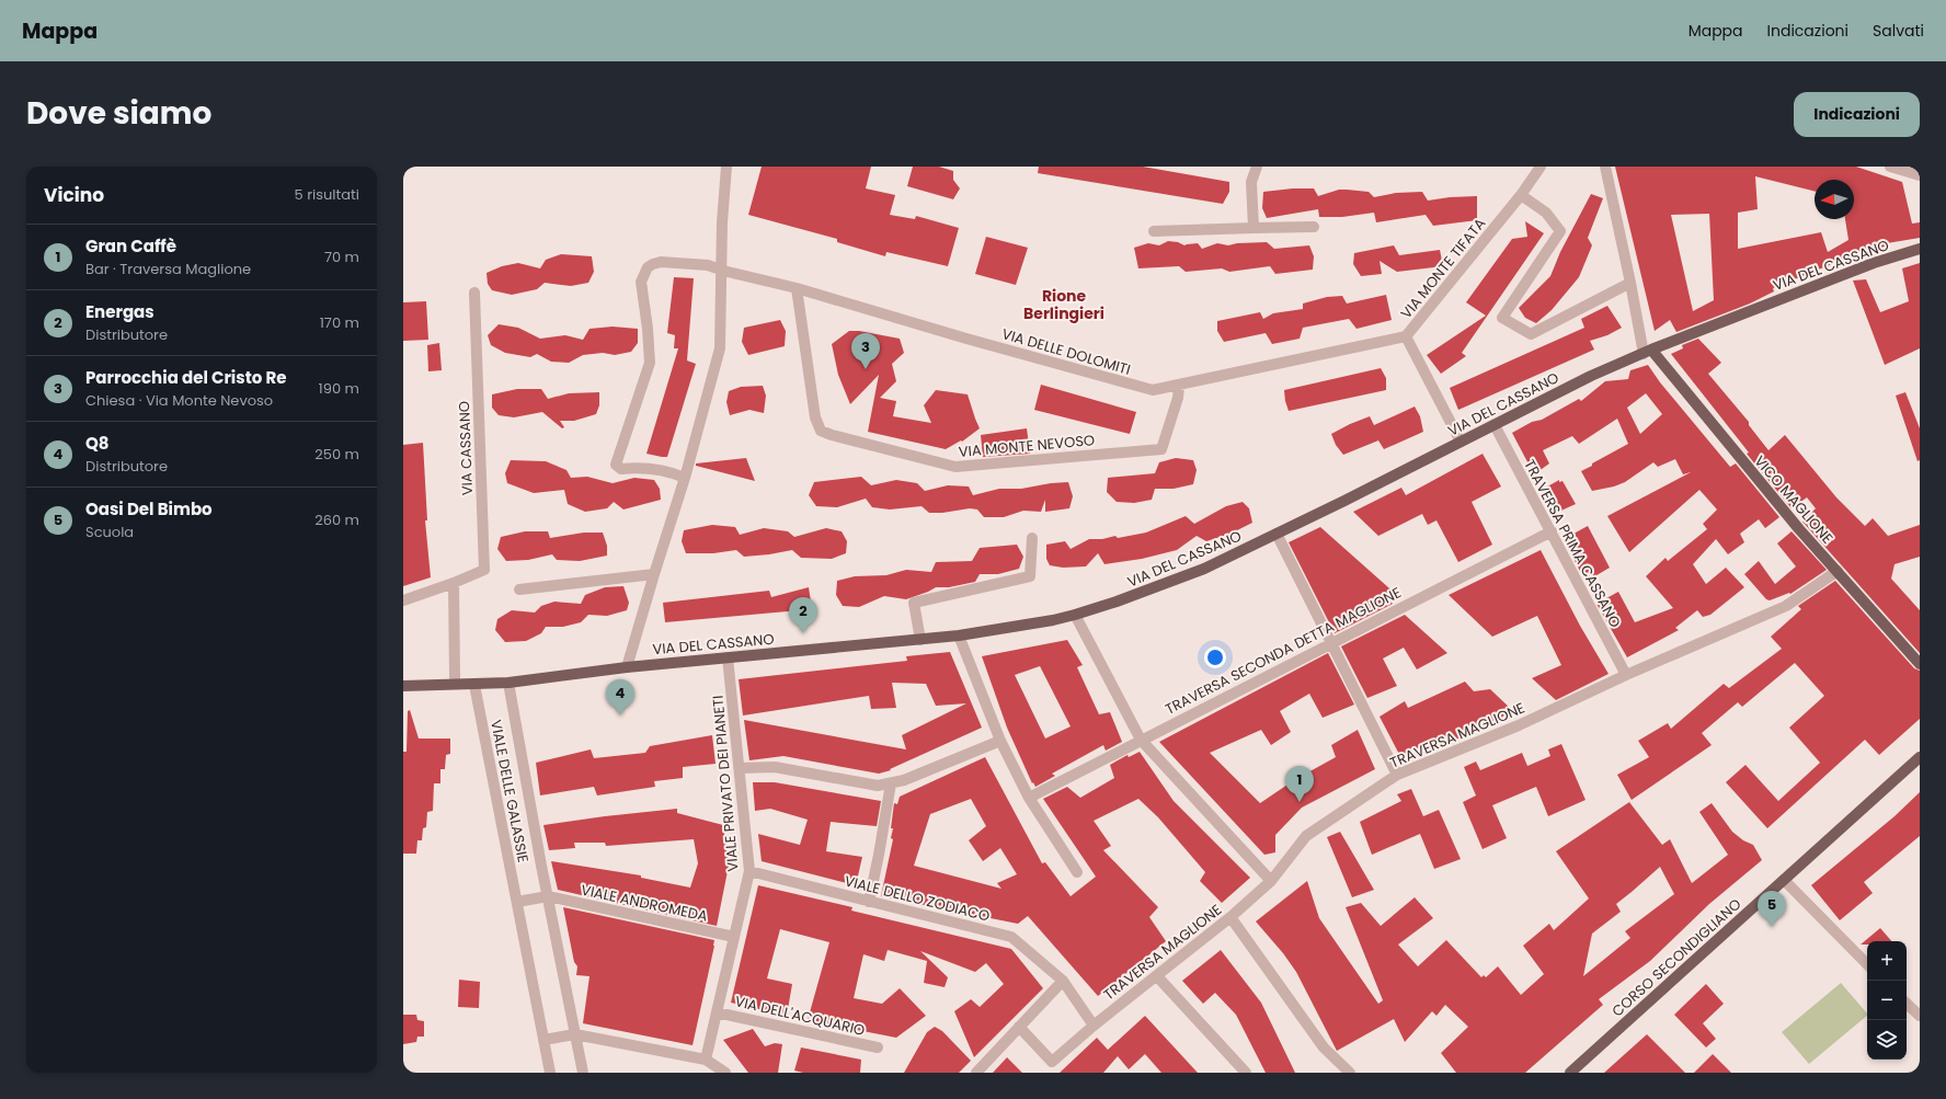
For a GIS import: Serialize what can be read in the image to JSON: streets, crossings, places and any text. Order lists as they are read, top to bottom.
{
  "streets": {
    "main road": ["VIA DEL CASSANO", "VICO MAGLIONE", "CORSO SECONDIGLIANO"],
    "street": [
      "VIA MONTE TIFATA",
      "VIA DELLE DOLOMITI",
      "VIA MONTE NEVOSO",
      "VIA CASSANO",
      "TRAVERSA PRIMA CASSANO",
      "TRAVERSA SECONDA DETTA MAGLIONE",
      "TRAVERSA MAGLIONE",
      "VIALE PRIVATO DEI PIANETI",
      "VIALE DELLE GALASSIE",
      "VIALE DELLO ZODIACO",
      "VIALE ANDROMEDA",
      "VIA DELL'ACQUARIO"
    ]
  },
  "crossings": [
    ["VIA DEL CASSANO", "VIA MONTE TIFATA"],
    ["VIA DEL CASSANO", "VICO MAGLIONE"],
    ["VIA DEL CASSANO", "TRAVERSA PRIMA CASSANO"],
    ["VIA DEL CASSANO", "VIALE PRIVATO DEI PIANETI"],
    ["VIA DEL CASSANO", "VIALE DELLE GALASSIE"],
    ["VIA MONTE TIFATA", "VIA DELLE DOLOMITI"],
    ["VIA DELLE DOLOMITI", "VIA MONTE NEVOSO"],
    ["VICO MAGLIONE", "TRAVERSA MAGLIONE"],
    ["TRAVERSA PRIMA CASSANO", "TRAVERSA SECONDA DETTA MAGLIONE"],
    ["TRAVERSA PRIMA CASSANO", "TRAVERSA MAGLIONE"],
    ["TRAVERSA MAGLIONE", "VIALE DELLO ZODIACO"],
    ["VIALE PRIVATO DEI PIANETI", "VIALE DELLO ZODIACO"],
    ["VIALE PRIVATO DEI PIANETI", "VIALE ANDROMEDA"],
    ["VIALE PRIVATO DEI PIANETI", "VIA DELL'ACQUARIO"],
    ["VIALE DELLE GALASSIE", "VIALE ANDROMEDA"]
  ],
  "districts": ["Rione Berlingieri"],
  "north": "left",
  "page": {
    "header": "Mappa",
    "nav": ["Mappa", "Indicazioni", "Salvati"],
    "title": "Dove siamo",
    "buttons": "Indicazioni",
    "heading": ["Vicino", "5 risultati"],
    "list": [
      {
        "mark": "1",
        "name": "Gran Caffè",
        "note": "Bar · Traversa Maglione",
        "value": "70 m"
      },
      {
        "mark": "2",
        "name": "Energas",
        "note": "Distributore",
        "value": "170 m"
      },
      {
        "mark": "3",
        "name": "Parrocchia del Cristo Re",
        "note": "Chiesa · Via Monte Nevoso",
        "value": "190 m"
      },
      {
        "mark": "4",
        "name": "Q8",
        "note": "Distributore",
        "value": "250 m"
      },
      {
        "mark": "5",
        "name": "Oasi Del Bimbo",
        "note": "Scuola",
        "value": "260 m"
      }
    ],
    "pins": [
      "3",
      "2",
      "4",
      "1",
      "5"
    ],
    "map_buttons": ["+", "−"]
  }
}
